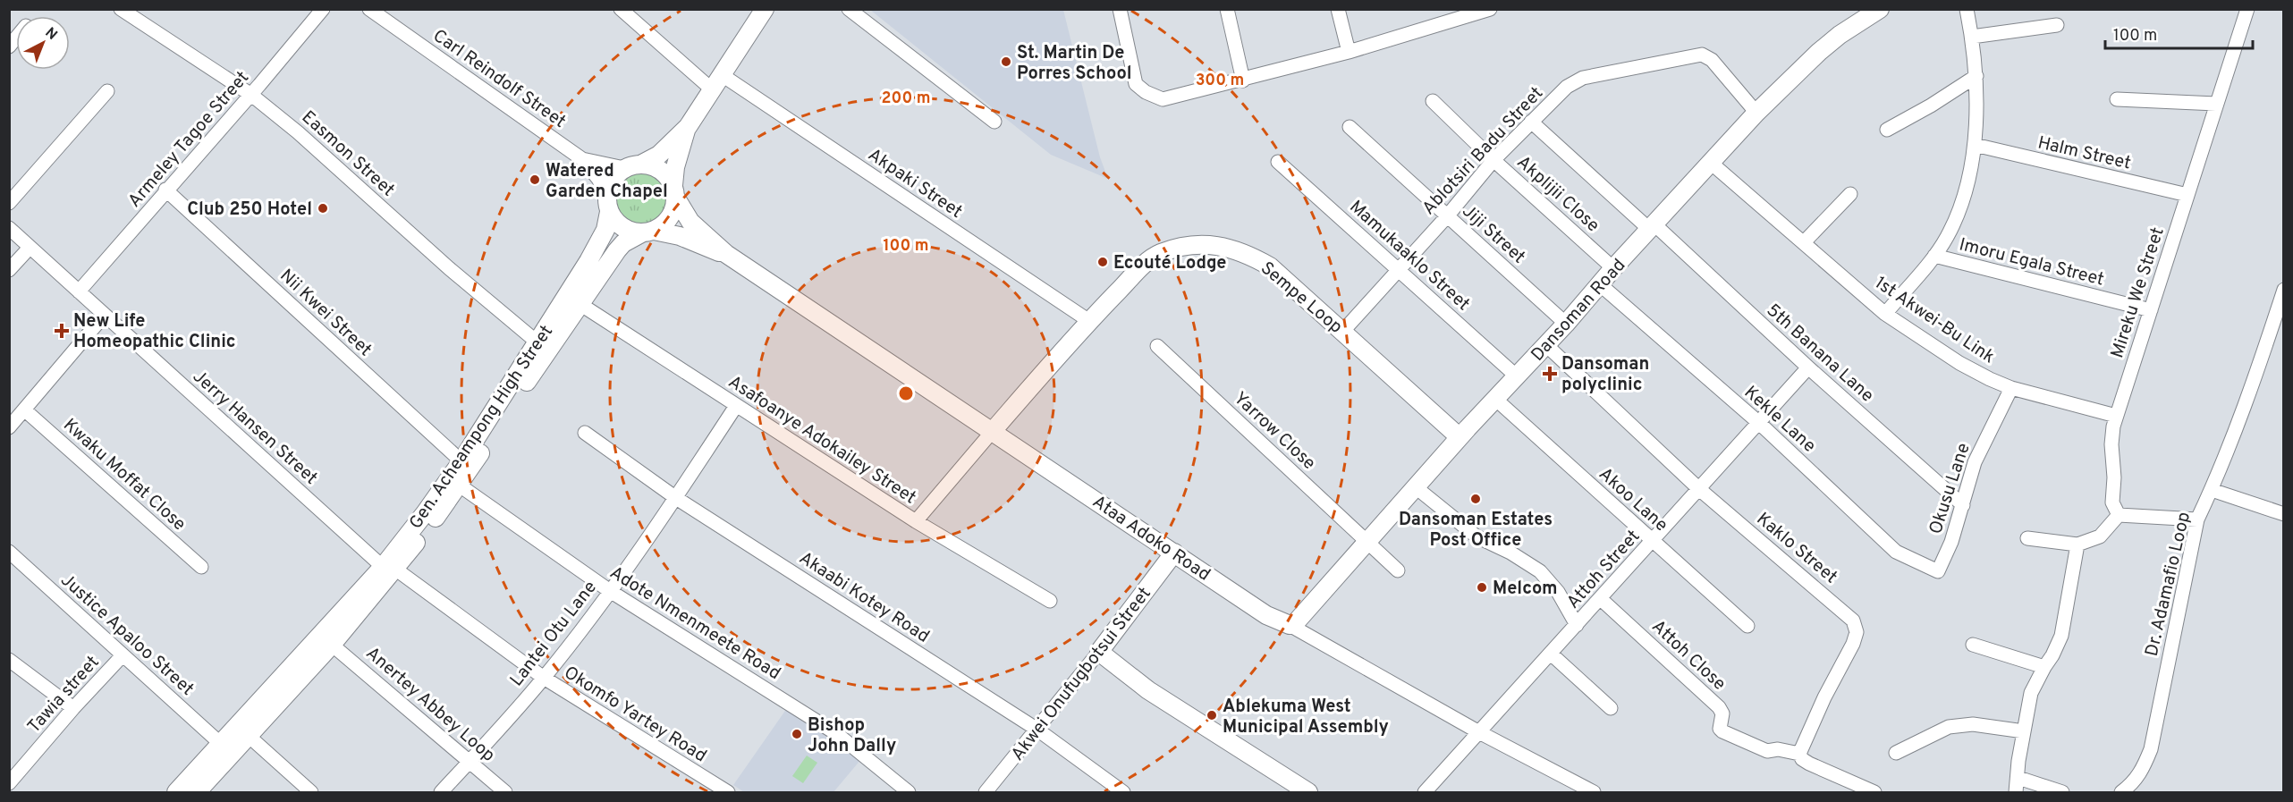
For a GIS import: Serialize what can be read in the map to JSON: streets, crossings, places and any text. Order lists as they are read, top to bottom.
{
  "streets": {
    "main road": [
      "Sempe Loop",
      "Dansoman Road",
      "Gen. Acheampong High Street",
      "Ataa Adoko Road",
      "Akwei Onufugbotsui Street"
    ],
    "street": [
      "Carl Reindolf Street",
      "Armeley Tagoe Street",
      "Ablotsiri Badu Street",
      "Halm Street",
      "Easmon Street",
      "Akpaki Street",
      "Akplijii Close",
      "Jiji Street",
      "Mamukaaklo Street",
      "Imoru Egala Street",
      "Mireku We Street",
      "Nii Kwei Street",
      "1st Akwei-Bu Link",
      "5th Banana Lane",
      "Kekle Lane",
      "Jerry Hansen Street",
      "Yarrow Close",
      "Asafoanye Adokailey Street",
      "Kwaku Moffat Close",
      "Okusu Lane",
      "Akoo Lane",
      "Kaklo Street",
      "Attoh Street",
      "Dr. Adamafio Loop",
      "Akaabi Kotey Road",
      "Adote Nmenmeete Road",
      "Lantei Otu Lane",
      "Justice Apaloo Street",
      "Attoh Close",
      "Tawia street",
      "Anertey Abbey Loop",
      "Okomfo Yartey Road"
    ]
  },
  "crossings": [
    ["Carl Reindolf Street", "Gen. Acheampong High Street"],
    ["Carl Reindolf Street", "Ataa Adoko Road"],
    ["Armeley Tagoe Street", "Easmon Street"],
    ["Armeley Tagoe Street", "Nii Kwei Street"],
    ["Armeley Tagoe Street", "Jerry Hansen Street"],
    ["Ablotsiri Badu Street", "Akplijii Close"],
    ["Ablotsiri Badu Street", "Jiji Street"],
    ["Ablotsiri Badu Street", "Mamukaaklo Street"],
    ["Ablotsiri Badu Street", "Sempe Loop"],
    ["Ablotsiri Badu Street", "Dansoman Road"],
    ["Ablotsiri Badu Street", "5th Banana Lane"],
    ["Halm Street", "Mireku We Street"],
    ["Easmon Street", "Gen. Acheampong High Street"],
    ["Akpaki Street", "Sempe Loop"],
    ["Akplijii Close", "Dansoman Road"],
    ["Jiji Street", "Dansoman Road"],
    ["Mamukaaklo Street", "Dansoman Road"],
    ["Imoru Egala Street", "Mireku We Street"],
    ["Mireku We Street", "1st Akwei-Bu Link"],
    ["Sempe Loop", "Dansoman Road"],
    ["Sempe Loop", "Ataa Adoko Road"],
    ["Dansoman Road", "1st Akwei-Bu Link"],
    ["Dansoman Road", "5th Banana Lane"],
    ["Dansoman Road", "Kekle Lane"],
    ["Dansoman Road", "Yarrow Close"],
    ["Dansoman Road", "Akoo Lane"],
    ["Dansoman Road", "Ataa Adoko Road"],
    ["Dansoman Road", "Kaklo Street"],
    ["Nii Kwei Street", "Gen. Acheampong High Street"],
    ["1st Akwei-Bu Link", "Okusu Lane"],
    ["5th Banana Lane", "Okusu Lane"],
    ["5th Banana Lane", "Attoh Street"],
    ["Kekle Lane", "Okusu Lane"],
    ["Kekle Lane", "Attoh Street"],
    ["Jerry Hansen Street", "Gen. Acheampong High Street"],
    ["Jerry Hansen Street", "Okomfo Yartey Road"],
    ["Gen. Acheampong High Street", "Asafoanye Adokailey Street"],
    ["Gen. Acheampong High Street", "Ataa Adoko Road"],
    ["Gen. Acheampong High Street", "Adote Nmenmeete Road"],
    ["Gen. Acheampong High Street", "Justice Apaloo Street"],
    ["Gen. Acheampong High Street", "Anertey Abbey Loop"],
    ["Gen. Acheampong High Street", "Okomfo Yartey Road"],
    ["Asafoanye Adokailey Street", "Lantei Otu Lane"],
    ["Akoo Lane", "Attoh Street"],
    ["Ataa Adoko Road", "Attoh Street"],
    ["Ataa Adoko Road", "Akwei Onufugbotsui Street"],
    ["Kaklo Street", "Attoh Street"],
    ["Kaklo Street", "Attoh Close"],
    ["Attoh Street", "Attoh Close"],
    ["Akaabi Kotey Road", "Lantei Otu Lane"],
    ["Akaabi Kotey Road", "Akwei Onufugbotsui Street"],
    ["Adote Nmenmeete Road", "Lantei Otu Lane"],
    ["Lantei Otu Lane", "Anertey Abbey Loop"],
    ["Lantei Otu Lane", "Okomfo Yartey Road"],
    ["Justice Apaloo Street", "Tawia street"]
  ],
  "places": {
    "other": [
      "St. Martin De Porres School",
      "Watered Garden Chapel",
      "Club 250 Hotel",
      "Ecouté Lodge",
      "Dansoman Estates Post Office",
      "Melcom",
      "Ablekuma West Municipal Assembly",
      "Bishop John Dally"
    ],
    "health": ["New Life Homeopathic Clinic", "Dansoman polyclinic"]
  },
  "scale_bar": "100 m",
  "north": "top right",
  "rings": ["300 m", "200 m", "100 m"]
}
